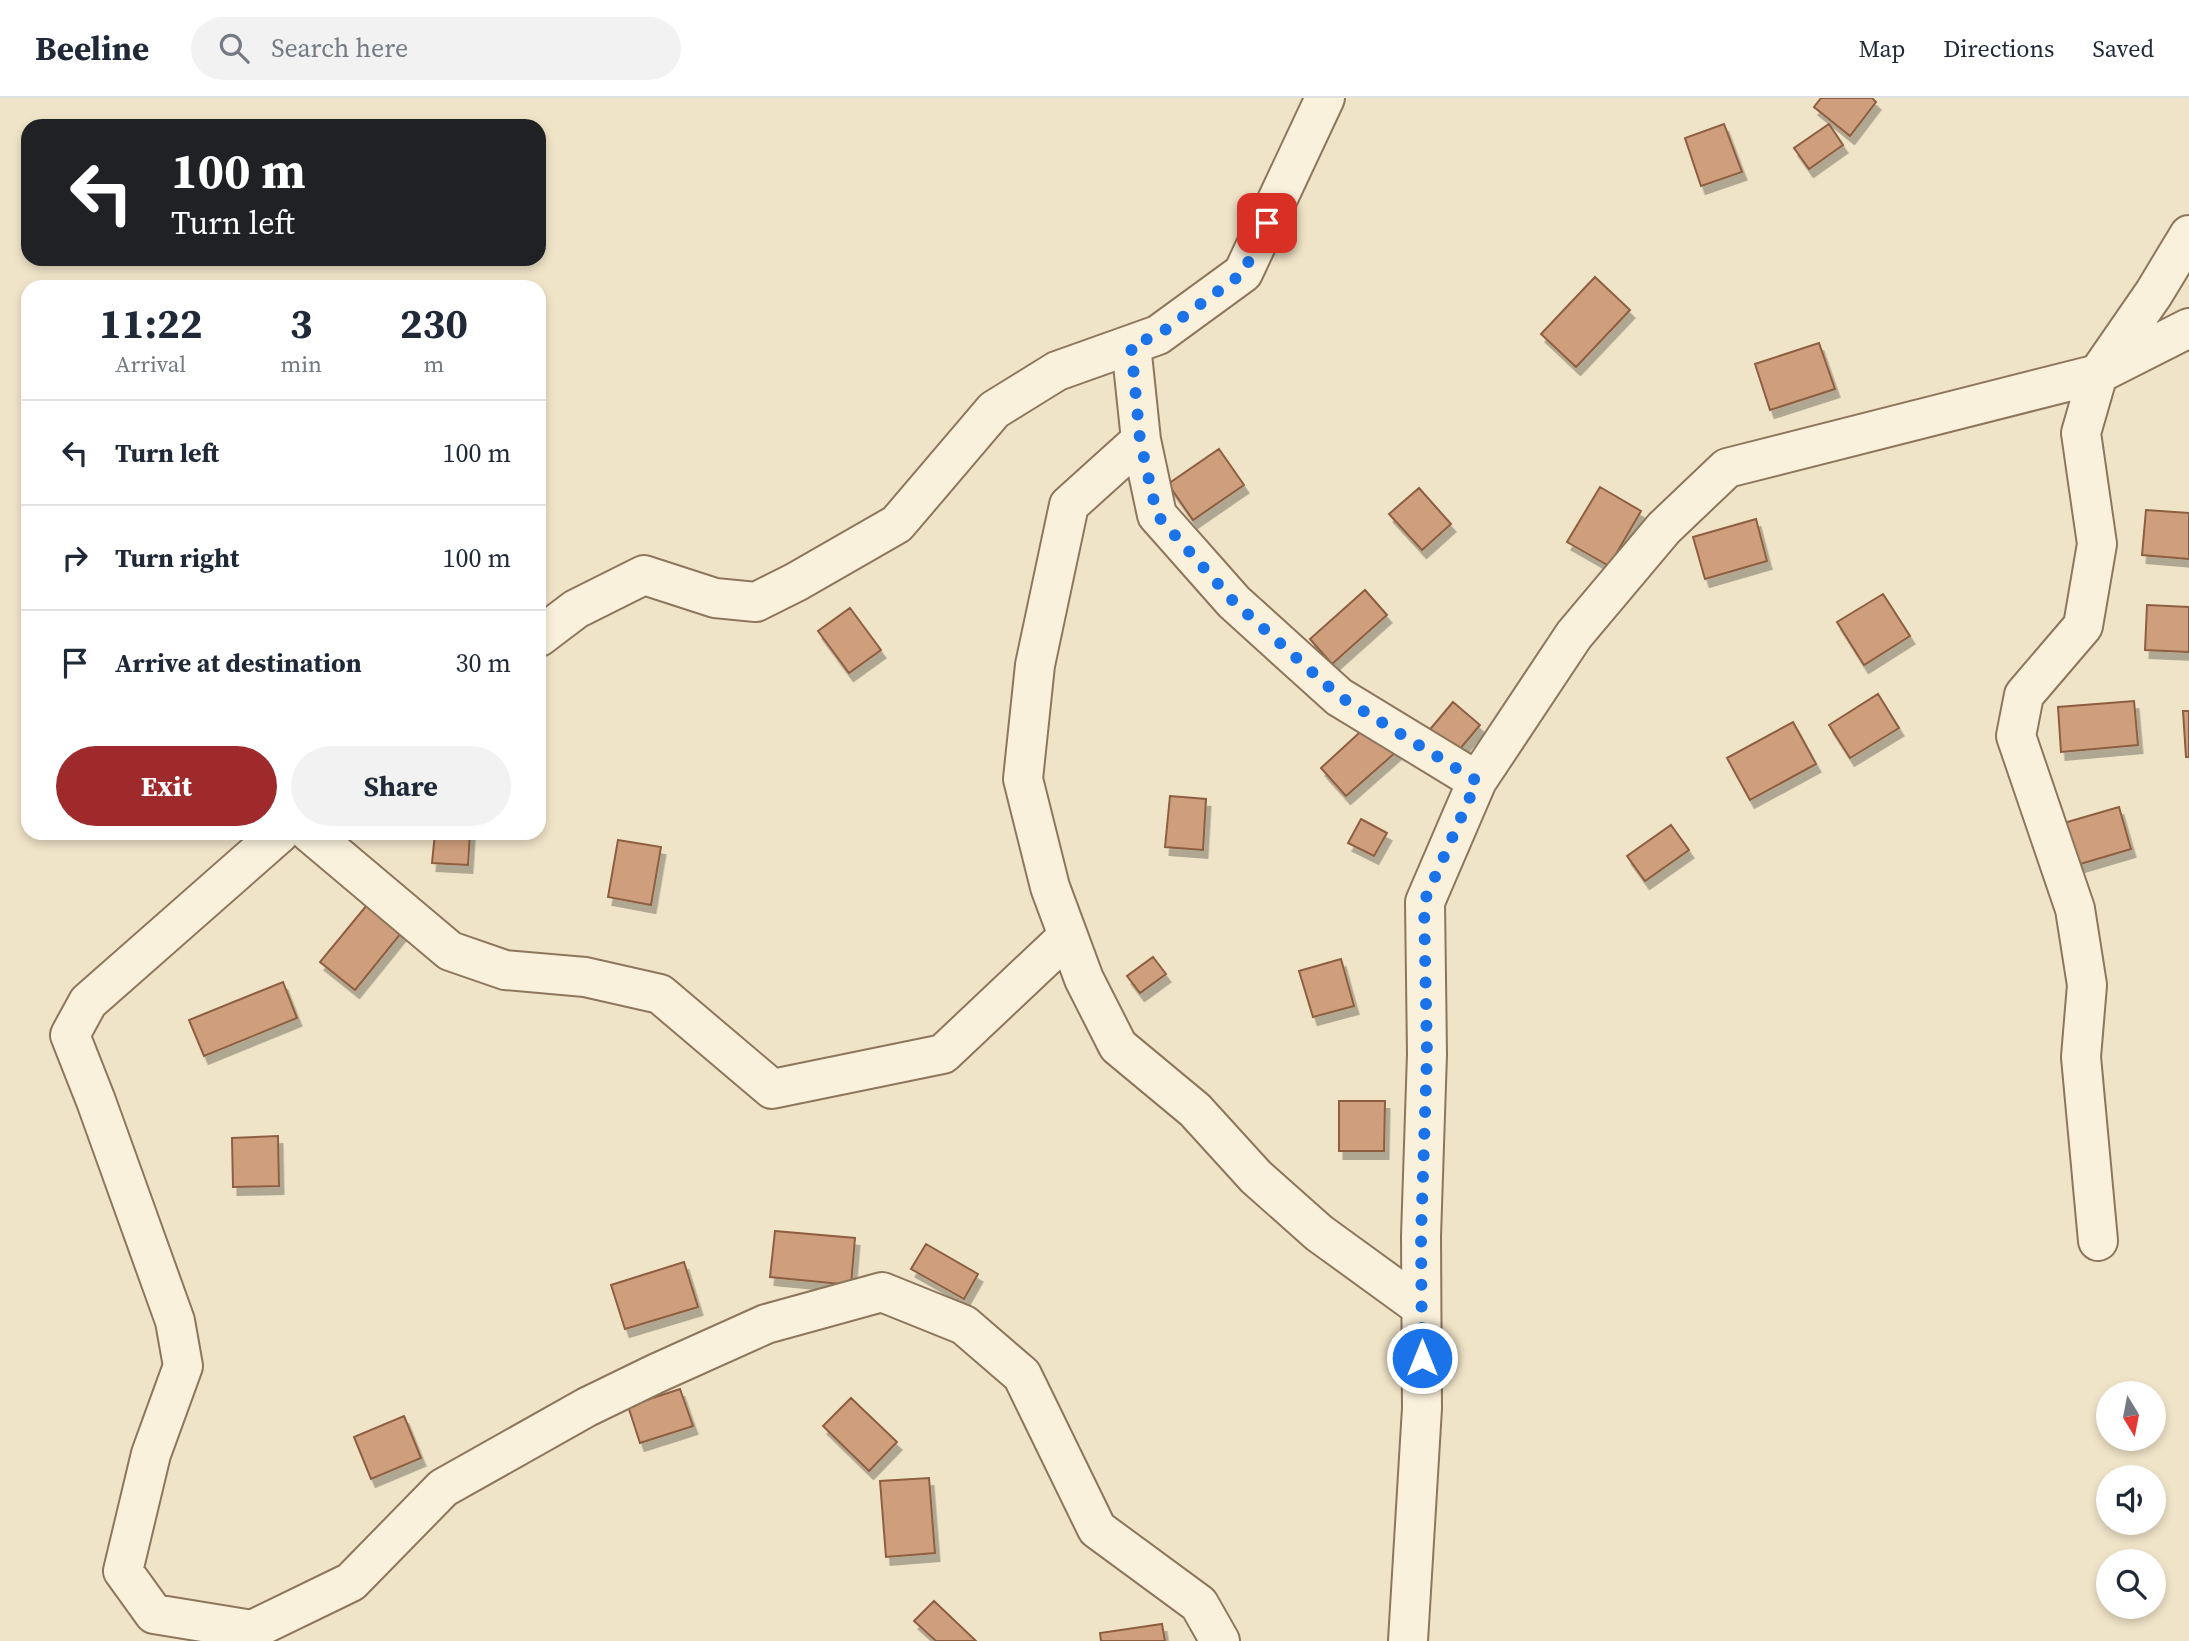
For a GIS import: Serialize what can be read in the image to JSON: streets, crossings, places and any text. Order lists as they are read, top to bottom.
{
  "north": "bottom",
  "page": {
    "header": "Beeline",
    "search": "Search here",
    "nav": ["Map", "Directions", "Saved"],
    "turn": ["100 m", "Turn left"],
    "eta": [
      "11:22",
      "Arrival",
      "3",
      "min",
      "230",
      "m"
    ],
    "list": [
      {
        "name": "Turn left",
        "value": "100 m"
      },
      {
        "name": "Turn right",
        "value": "100 m"
      },
      {
        "name": "Arrive at destination",
        "value": "30 m"
      }
    ],
    "buttons": ["Exit", "Share"]
  }
}
